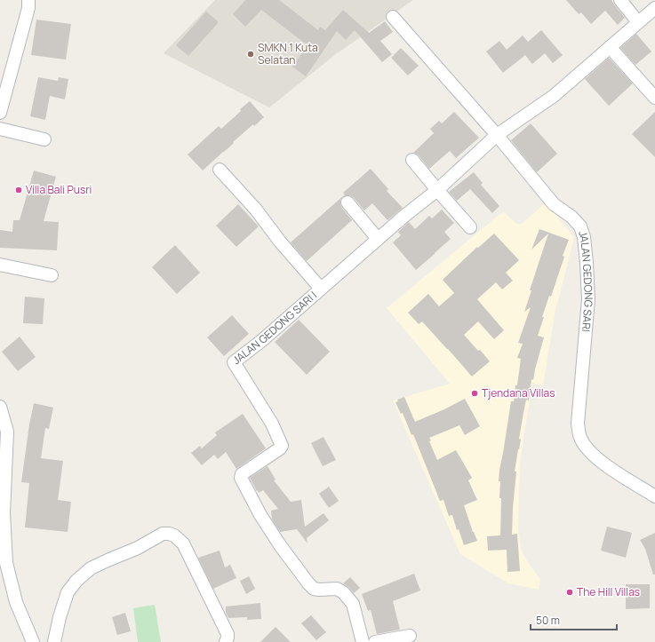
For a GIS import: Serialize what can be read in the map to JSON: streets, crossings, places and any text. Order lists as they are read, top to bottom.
{
  "streets": {
    "street": ["JALAN GEDONG SARI", "JALAN GEDONG SARI I"]
  },
  "crossings": [
    ["JALAN GEDONG SARI", "JALAN GEDONG SARI I"]
  ],
  "places": [
    "SMKN 1 Kuta Selatan",
    "Villa Bali Pusri",
    "Tjendana Villas",
    "The Hill Villas"
  ],
  "scale_bar": "50 m"
}
